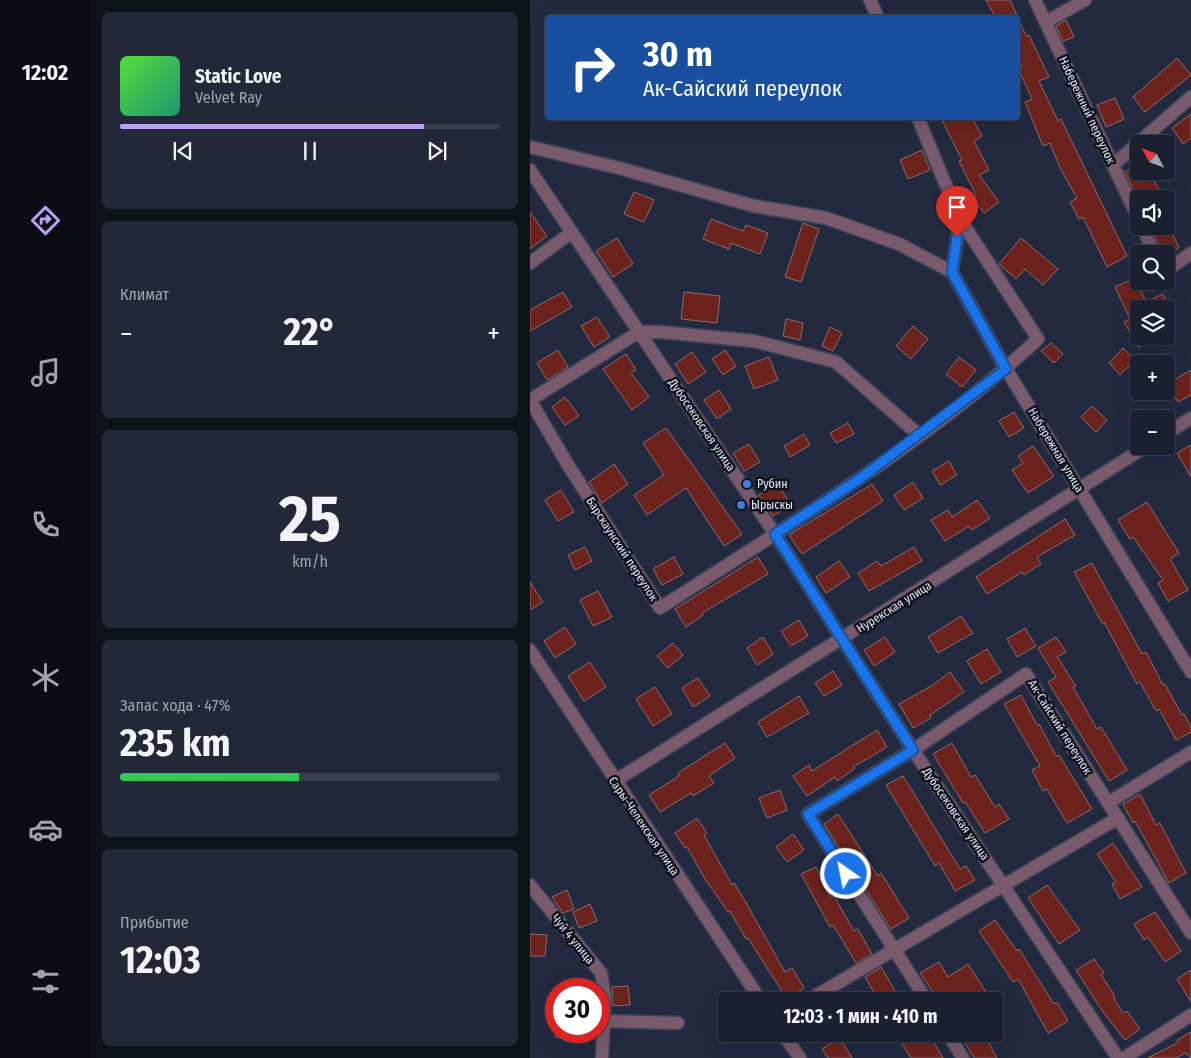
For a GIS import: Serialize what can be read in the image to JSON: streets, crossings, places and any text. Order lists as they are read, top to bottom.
{
  "streets": {
    "street": [
      "Набережный переулок",
      "Дубосековская улица",
      "Набережная улица",
      "Барскаунский переулок",
      "Нурекская улица",
      "Ак-Сайский переулок",
      "Сары-Челекская улица",
      "Чуй 4 улица"
    ]
  },
  "crossings": [
    ["Дубосековская улица", "Барскаунский переулок"],
    ["Дубосековская улица", "Нурекская улица"],
    ["Дубосековская улица", "Ак-Сайский переулок"],
    ["Набережная улица", "Барскаунский переулок"],
    ["Набережная улица", "Нурекская улица"],
    ["Нурекская улица", "Сары-Челекская улица"]
  ],
  "places": ["Рубин", "Ырыскы"],
  "north": "top left",
  "page": {
    "tabs": "12:02",
    "turn": ["30 m", "Ак-Сайский переулок"],
    "song": ["Static Love", "Velvet Ray"],
    "map_buttons": ["+", "−"],
    "tile": [
      "Климат",
      ["25", "km/h"],
      ["Запас хода · 47%", "235 km"],
      ["Прибытие", "12:03"]
    ],
    "heat": ["−", "22°", "+"],
    "limit": "30",
    "trip": "12:03 · 1 мин · 410 m"
  }
}
